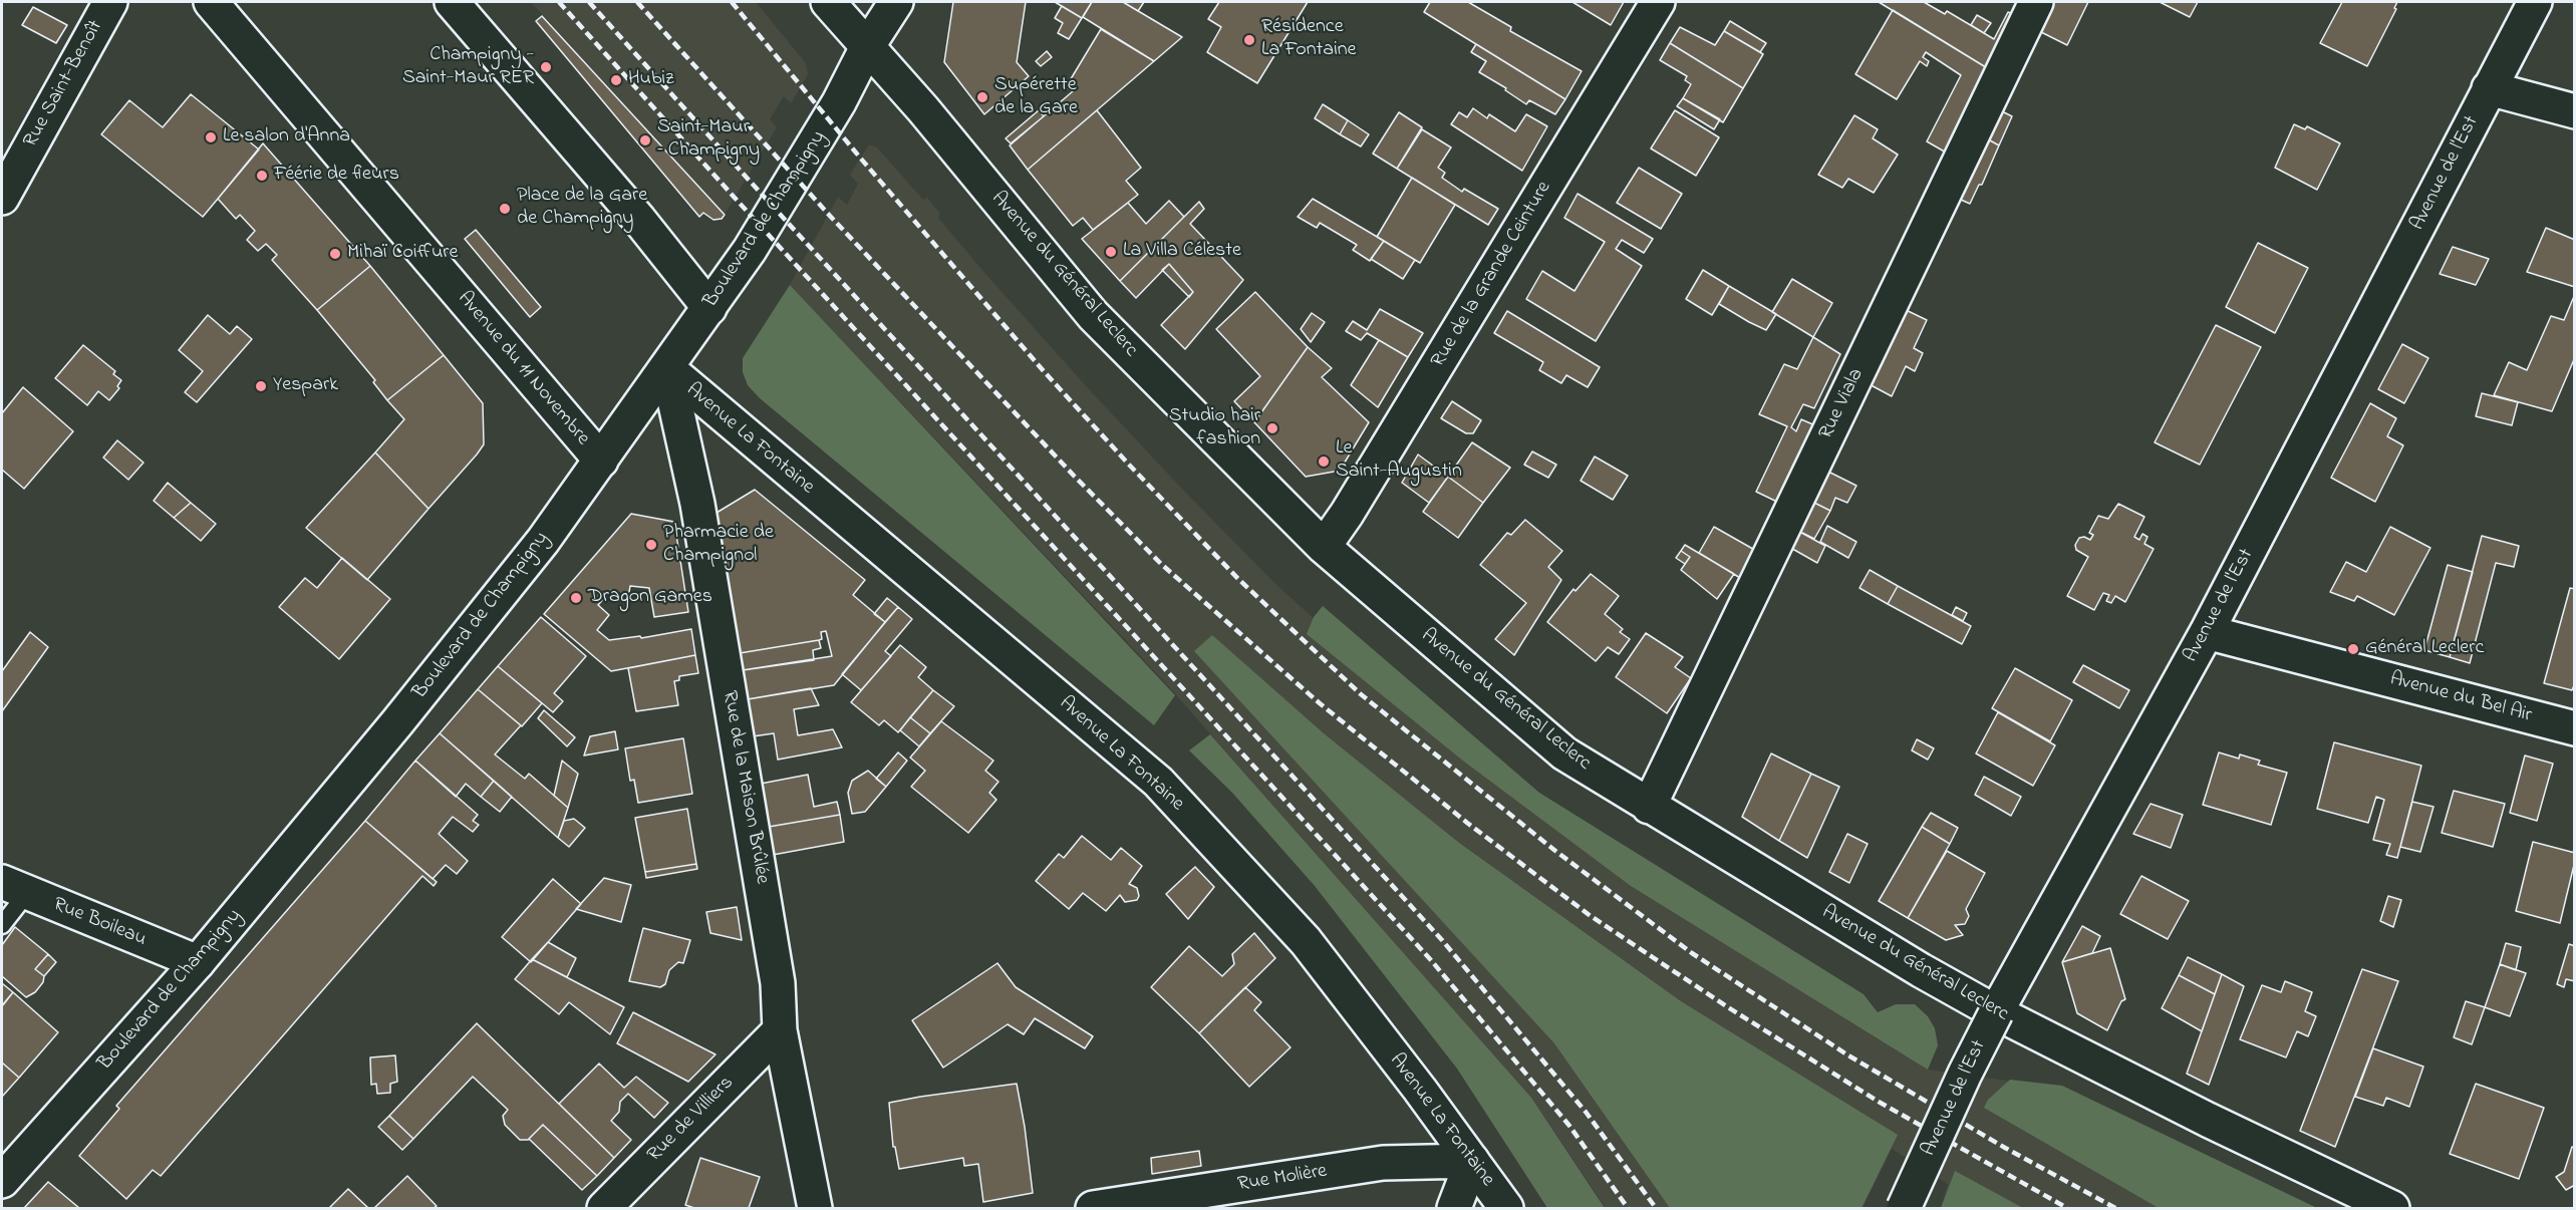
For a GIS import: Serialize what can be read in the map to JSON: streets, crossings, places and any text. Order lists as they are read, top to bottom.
{
  "streets": {
    "street": [
      "Rue Saint-Benoît",
      "Avenue de l'Est",
      "Boulevard de Champigny",
      "Avenue du Général Leclerc",
      "Rue de la Grande Ceinture",
      "Avenue du 11 Novembre",
      "Rue Viala",
      "Avenue La Fontaine",
      "Avenue du Bel Air",
      "Rue de la Maison Brûlée",
      "Rue Boileau",
      "Rue de Villiers",
      "Rue Molière"
    ]
  },
  "crossings": [
    ["Avenue de l'Est", "Avenue du Général Leclerc"],
    ["Avenue de l'Est", "Avenue du Bel Air"],
    ["Boulevard de Champigny", "Avenue du Général Leclerc"],
    ["Boulevard de Champigny", "Avenue du 11 Novembre"],
    ["Boulevard de Champigny", "Avenue La Fontaine"],
    ["Boulevard de Champigny", "Rue de la Maison Brûlée"],
    ["Boulevard de Champigny", "Rue Boileau"],
    ["Avenue du Général Leclerc", "Rue de la Grande Ceinture"],
    ["Avenue du Général Leclerc", "Rue Viala"],
    ["Avenue La Fontaine", "Rue de la Maison Brûlée"],
    ["Avenue La Fontaine", "Rue Molière"],
    ["Rue de la Maison Brûlée", "Rue de Villiers"]
  ],
  "places": [
    "Résidence La Fontaine",
    "Champigny - Saint-Maur RER",
    "Hubiz",
    "Supérette de la Gare",
    "Le salon d'Anna",
    "Saint-Maur – Champigny",
    "Féérie de fleurs",
    "Place de la Gare de Champigny",
    "La Villa Céleste",
    "Mihaï Coiffure",
    "Yespark",
    "Studio hair fashion",
    "Le Saint-Augustin",
    "Pharmacie de Champignol",
    "Dragon Games",
    "Général Leclerc"
  ]
}
